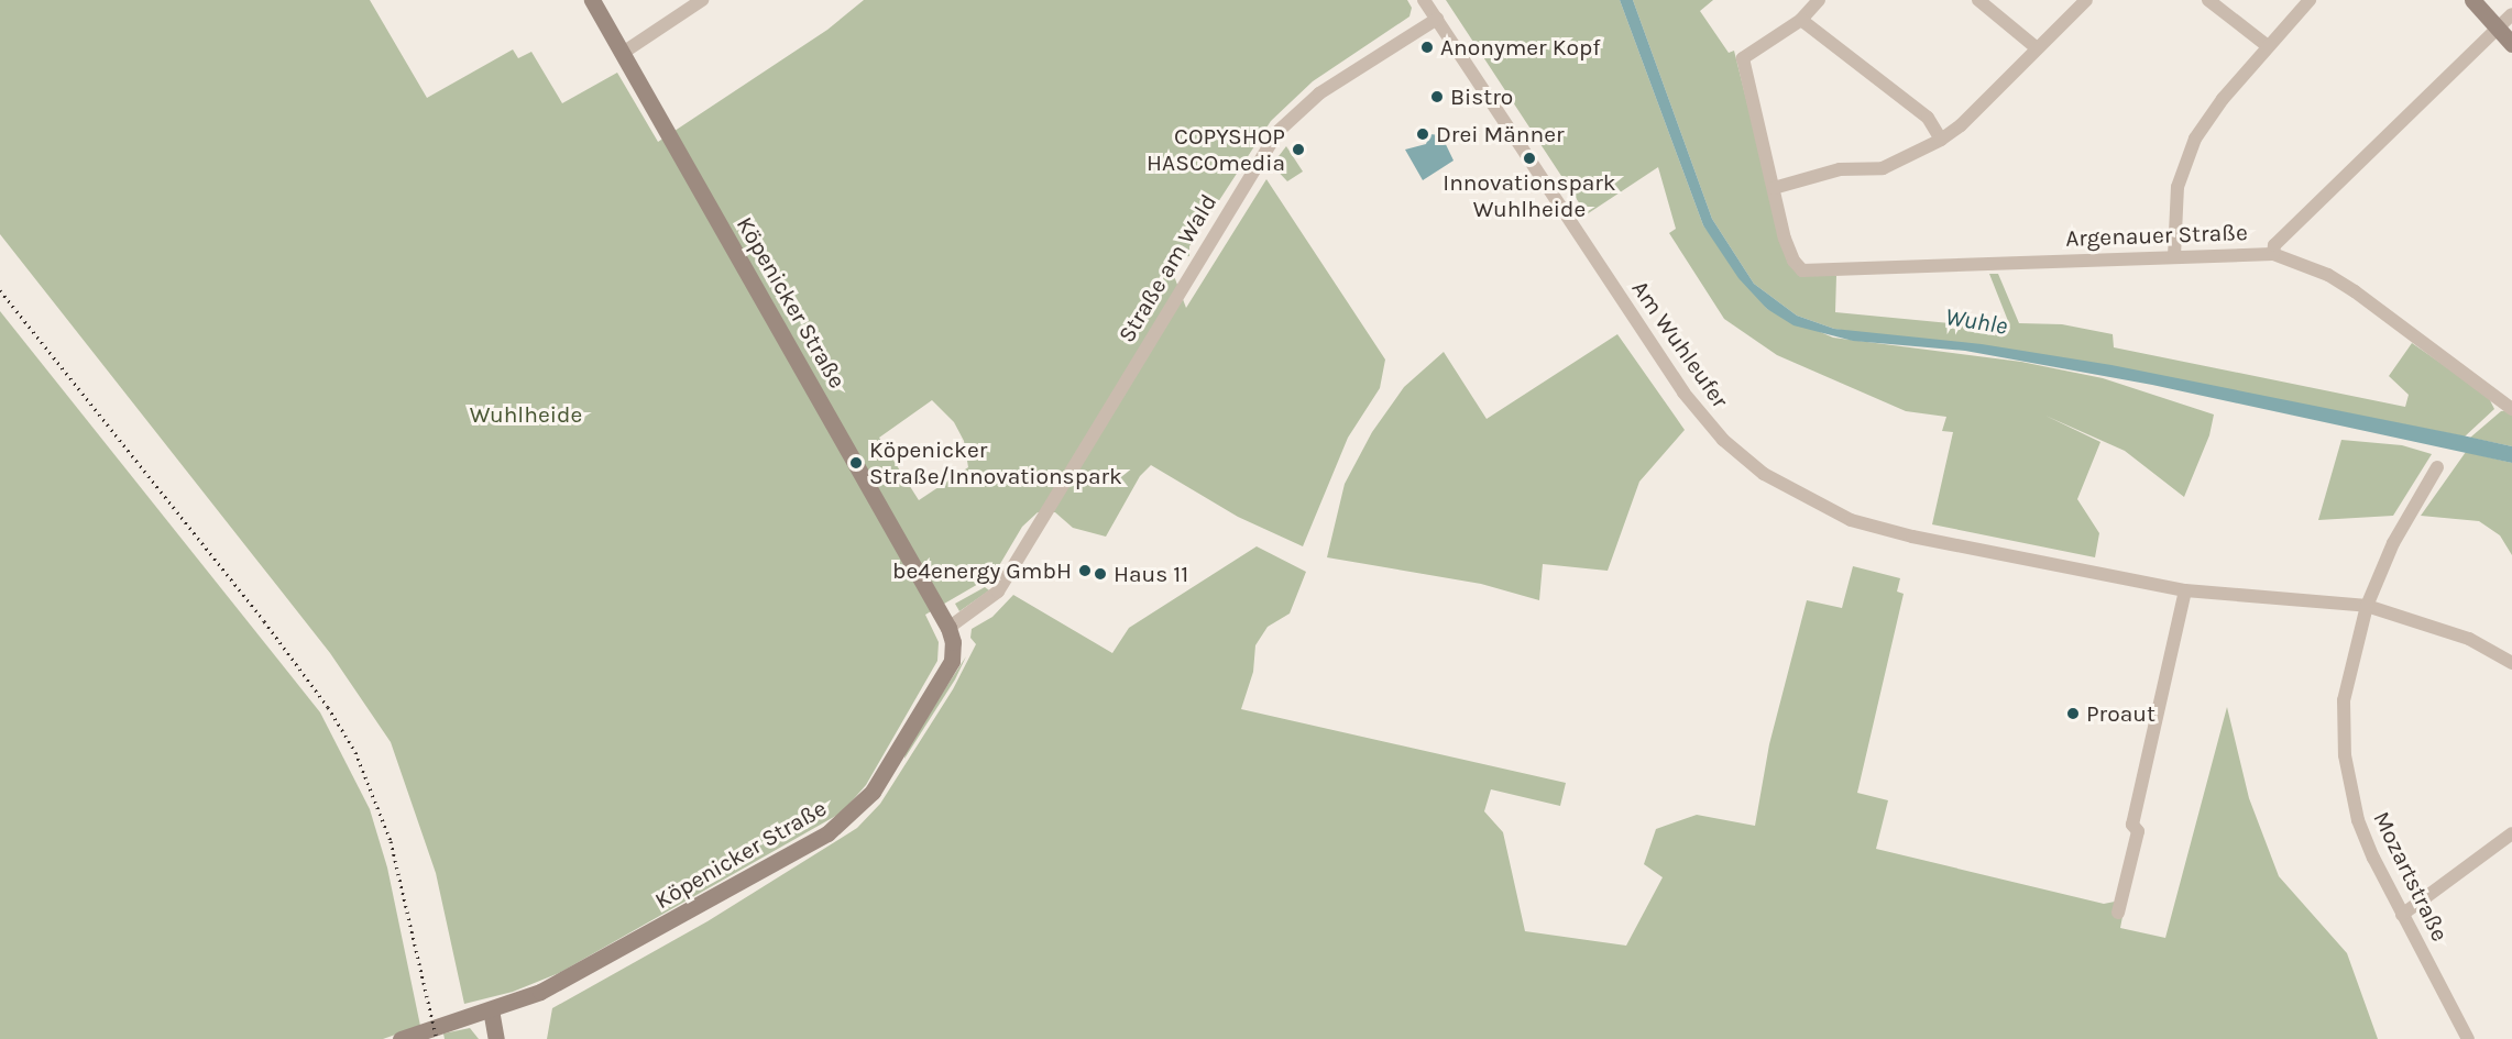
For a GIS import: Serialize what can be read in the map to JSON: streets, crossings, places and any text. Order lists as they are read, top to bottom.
{
  "streets": {
    "main road": ["Köpenicker Straße"],
    "street": [
      "Argenauer Straße",
      "Straße am Wald",
      "Am Wuhleufer",
      "Mozartstraße"
    ]
  },
  "crossings": [
    ["Straße am Wald", "Köpenicker Straße"],
    ["Straße am Wald", "Am Wuhleufer"],
    ["Am Wuhleufer", "Mozartstraße"]
  ],
  "water": ["Wuhle"],
  "parks": ["Wuhlheide"],
  "places": [
    "Anonymer Kopf",
    "Bistro",
    "Drei Männer",
    "COPYSHOP HASCOmedia",
    "Innovationspark Wuhlheide",
    "Köpenicker Straße/Innovationspark",
    "be4energy GmbH",
    "Haus 11",
    "Proaut"
  ]
}
